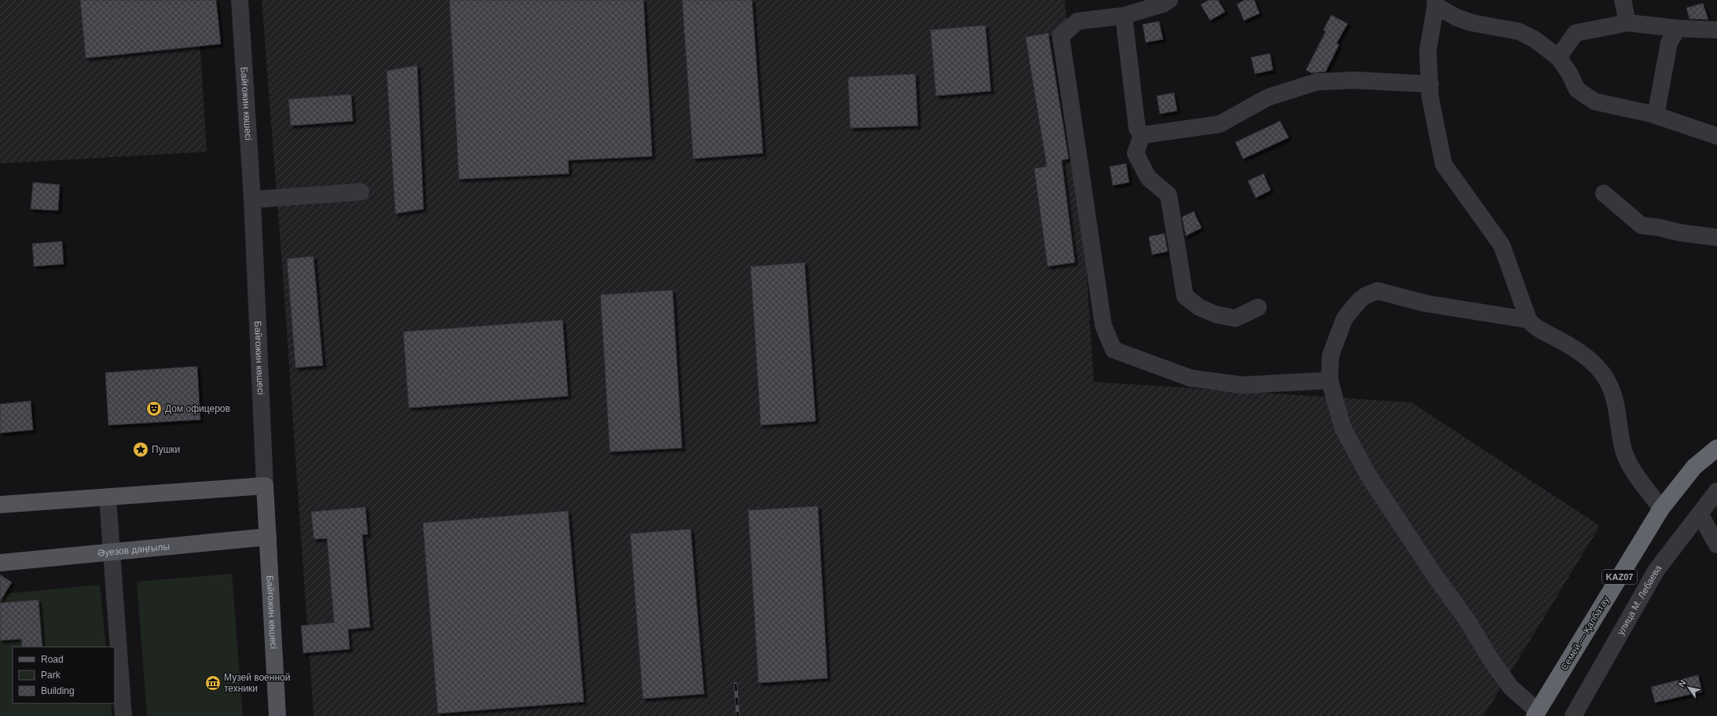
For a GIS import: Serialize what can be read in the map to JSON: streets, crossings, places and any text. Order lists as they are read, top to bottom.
{
  "streets": {
    "highway": ["KAZ07", "Семей — Қалбатау"],
    "main road": ["Байғожин көшесі", "Әуезов даңғылы"],
    "street": ["улица М. Лебаева"]
  },
  "crossings": [
    ["Байғожин көшесі", "Әуезов даңғылы"]
  ],
  "places": {
    "theatre": ["Дом офицеров"],
    "place": ["Пушки"],
    "museum": ["Музей военной техники"]
  },
  "legend": ["Road", "Park", "Building"],
  "north": "top left"
}
